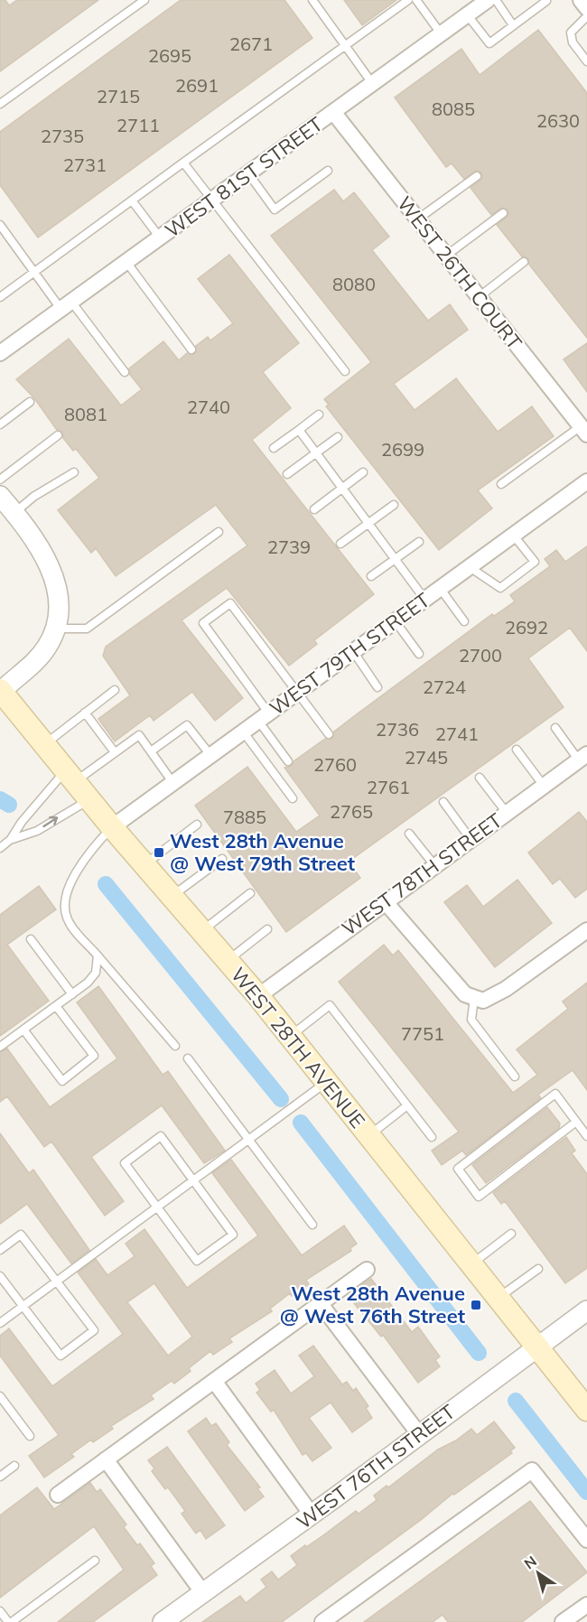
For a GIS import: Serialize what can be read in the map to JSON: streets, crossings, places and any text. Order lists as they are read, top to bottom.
{
  "streets": {
    "main road": ["WEST 28TH AVENUE"],
    "street": [
      "WEST 81ST STREET",
      "WEST 26TH COURT",
      "WEST 79TH STREET",
      "WEST 78TH STREET",
      "WEST 76TH STREET"
    ]
  },
  "crossings": [
    ["WEST 81ST STREET", "WEST 26TH COURT"],
    ["WEST 79TH STREET", "WEST 28TH AVENUE"],
    ["WEST 78TH STREET", "WEST 28TH AVENUE"],
    ["WEST 28TH AVENUE", "WEST 76TH STREET"]
  ],
  "places": {
    "transit": ["West 28th Avenue @ West 79th Street", "West 28th Avenue @ West 76th Street"]
  },
  "house_numbers": [
    "2671",
    "2695",
    "2691",
    "2715",
    "8085",
    "2630",
    "2711",
    "2735",
    "2731",
    "8080",
    "2740",
    "8081",
    "2699",
    "2739",
    "2692",
    "2700",
    "2724",
    "2736",
    "2741",
    "2745",
    "2760",
    "2761",
    "2765",
    "7885",
    "7751"
  ],
  "north": "top left"
}
